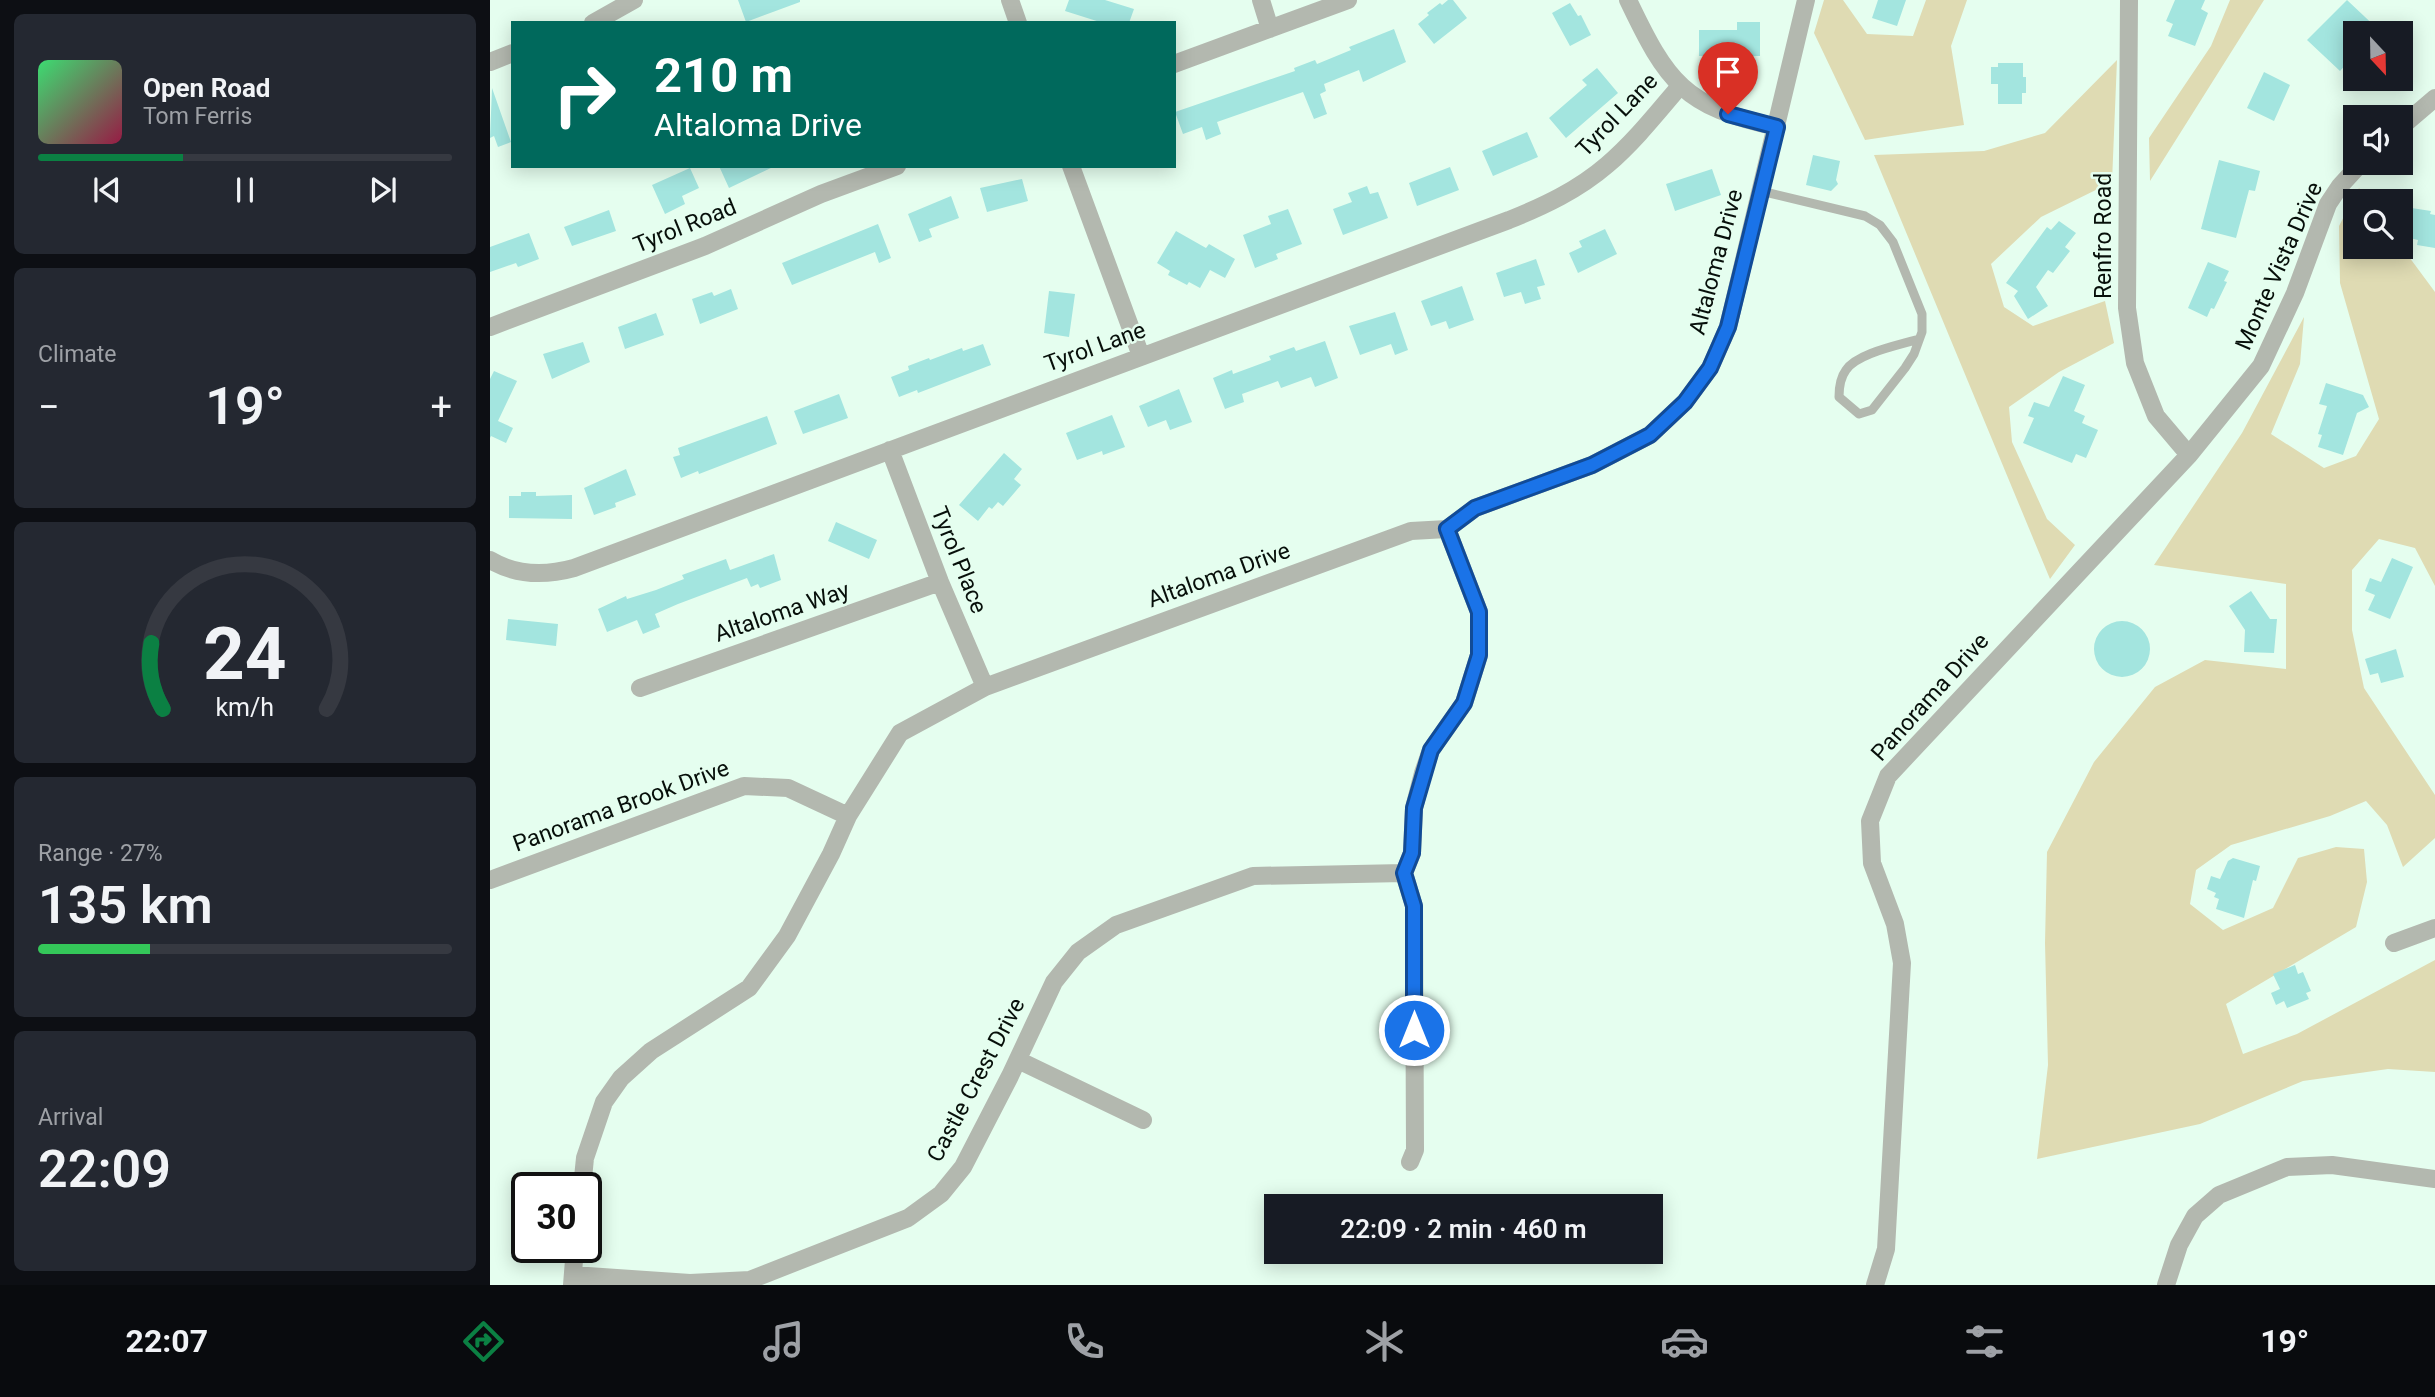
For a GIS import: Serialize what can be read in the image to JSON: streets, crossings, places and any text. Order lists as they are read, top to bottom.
{
  "streets": {
    "street": [
      "Tyrol Lane",
      "Tyrol Road",
      "Renfro Road",
      "Altaloma Drive",
      "Monte Vista Drive",
      "Tyrol Place",
      "Altaloma Way",
      "Panorama Drive",
      "Panorama Brook Drive",
      "Castle Crest Drive"
    ]
  },
  "crossings": [
    ["Tyrol Lane", "Tyrol Place"],
    ["Renfro Road", "Monte Vista Drive"],
    ["Renfro Road", "Panorama Drive"],
    ["Altaloma Drive", "Tyrol Place"],
    ["Altaloma Drive", "Panorama Brook Drive"],
    ["Monte Vista Drive", "Panorama Drive"],
    ["Tyrol Place", "Altaloma Way"]
  ],
  "north": "bottom",
  "page": {
    "turn": ["210 m", "Altaloma Drive"],
    "song": ["Open Road", "Tom Ferris"],
    "tile": [
      "Climate",
      ["Range · 27%", "135 km"],
      ["Arrival", "22:09"]
    ],
    "heat": ["−", "19°", "+"],
    "limit": "30",
    "trip": "22:09 · 2 min · 460 m",
    "tabs": ["22:07", "19°"],
    "gauge": ["24", "km/h"]
  }
}
